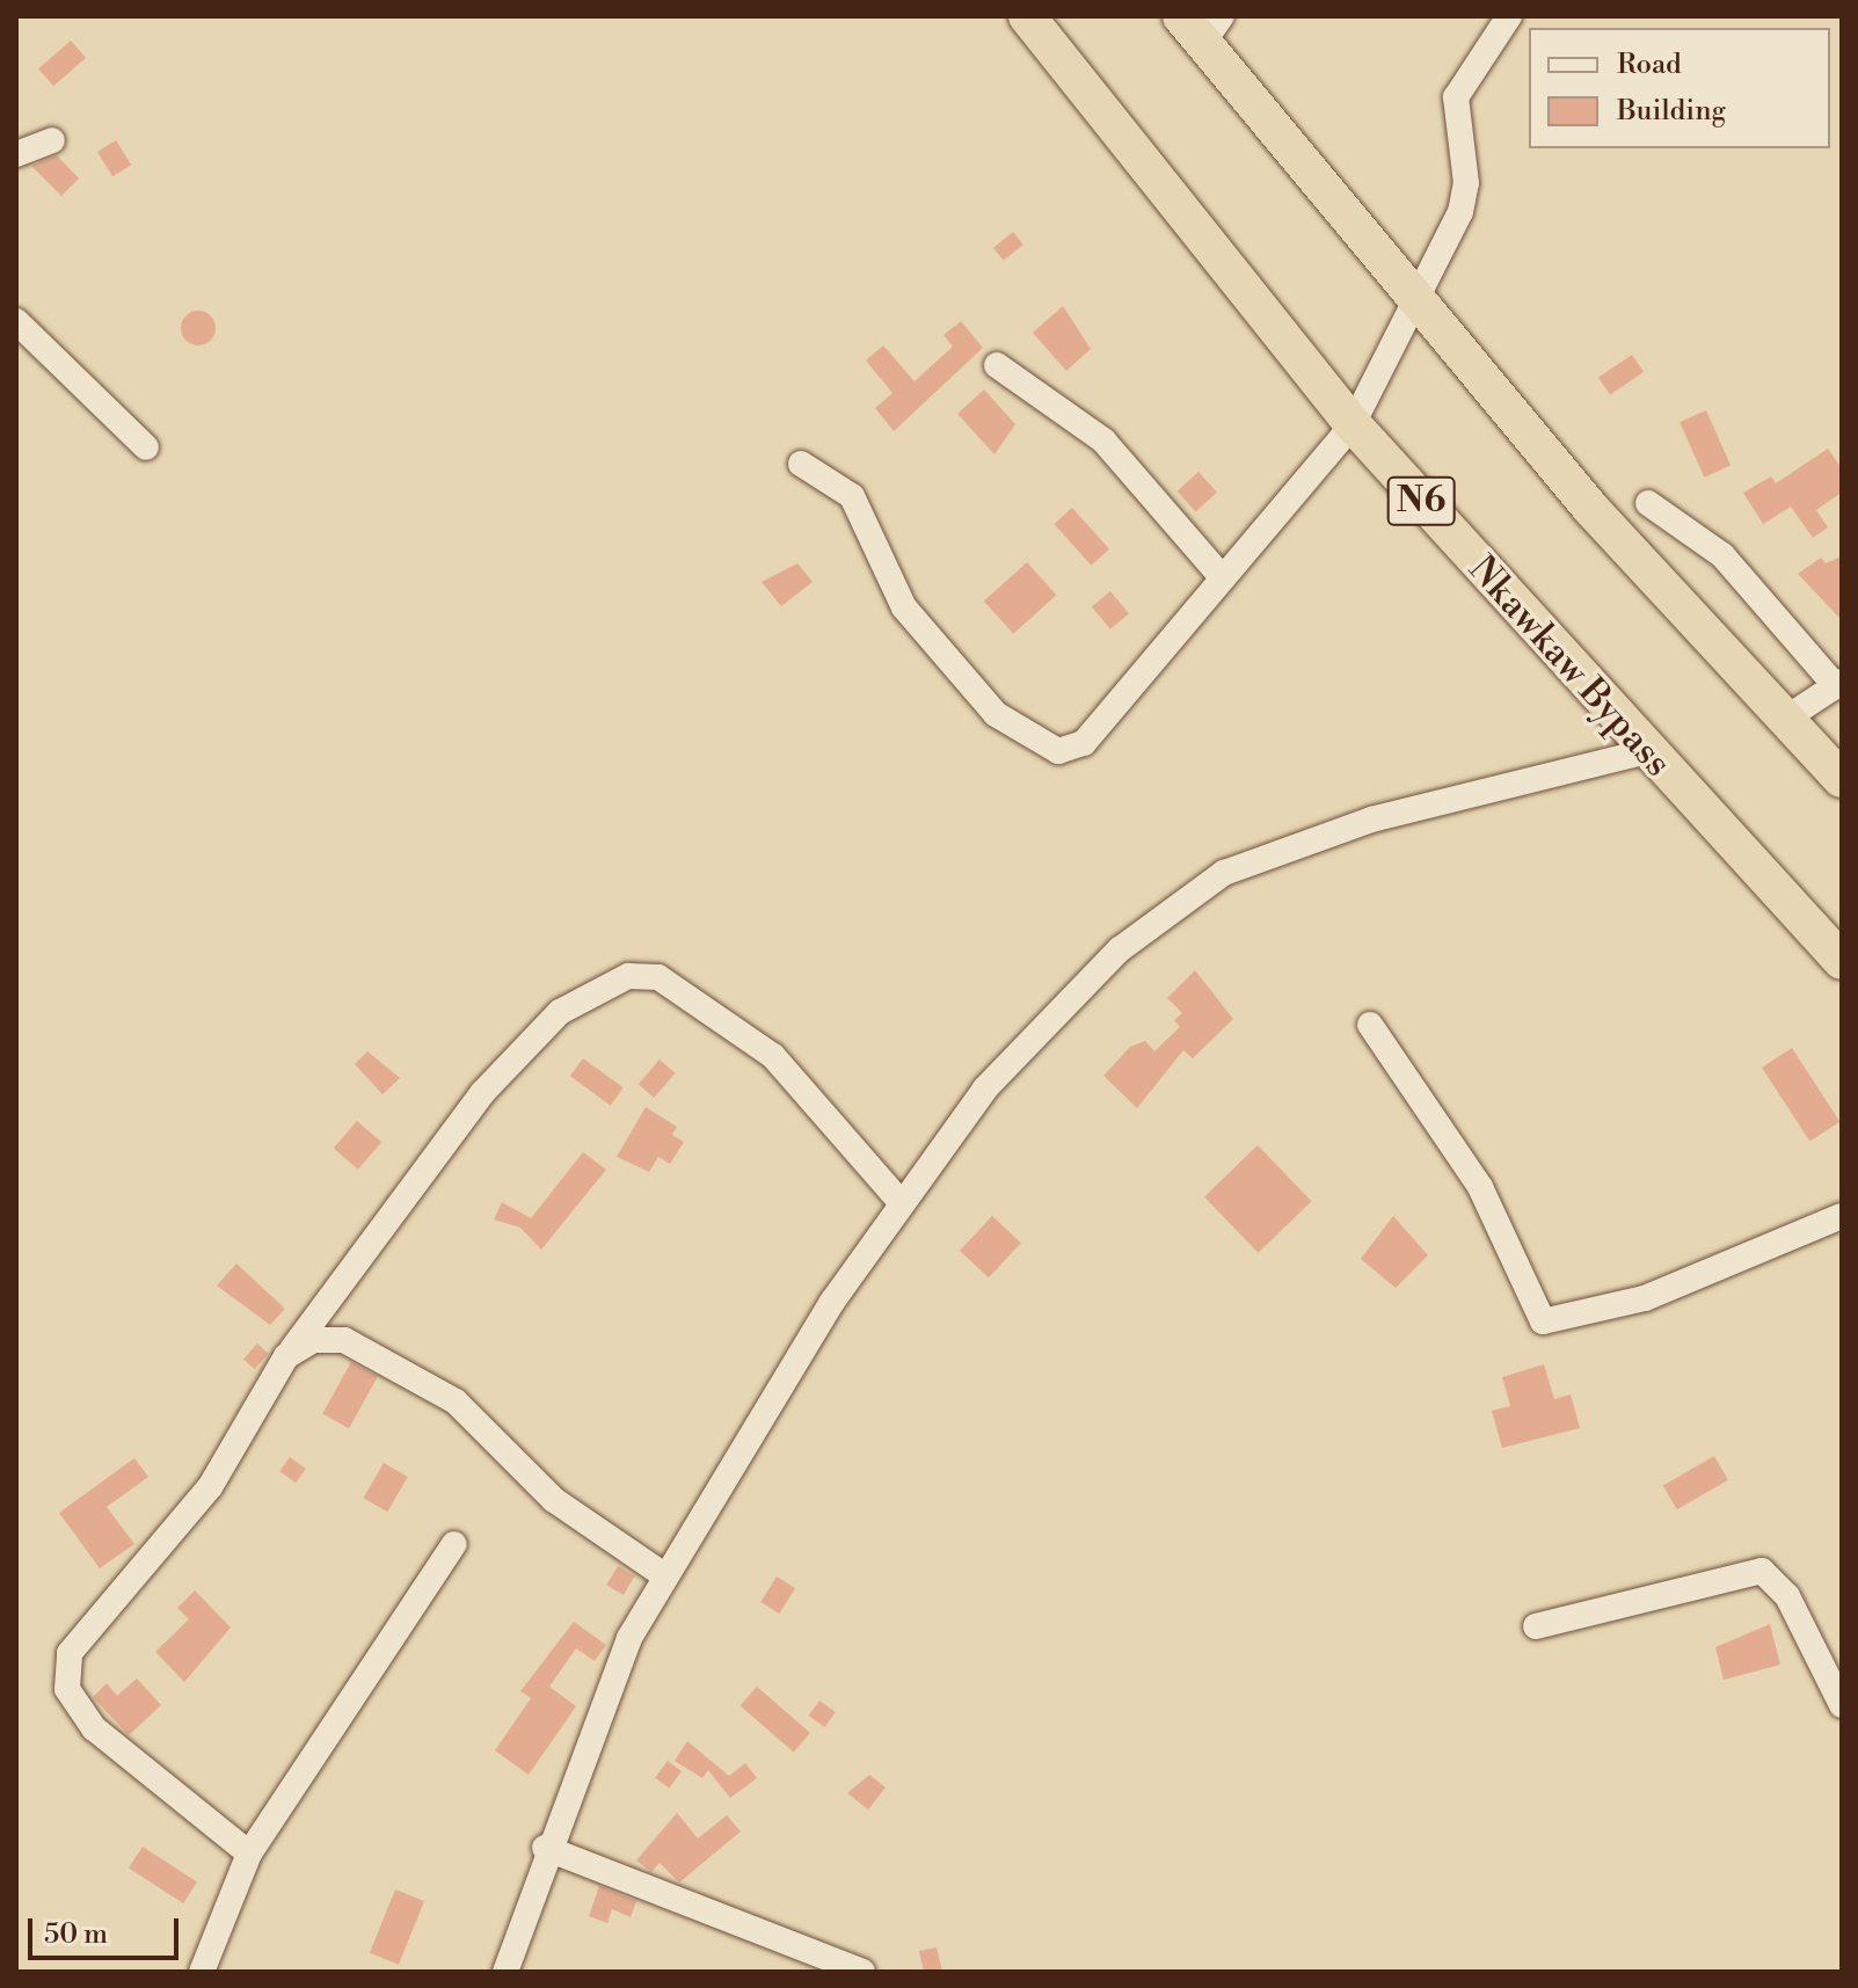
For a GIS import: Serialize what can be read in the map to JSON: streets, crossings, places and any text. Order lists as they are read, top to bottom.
{
  "streets": {
    "highway": ["N6", "Nkawkaw Bypass"]
  },
  "legend": ["Road", "Building"],
  "scale_bar": "50 m"
}
